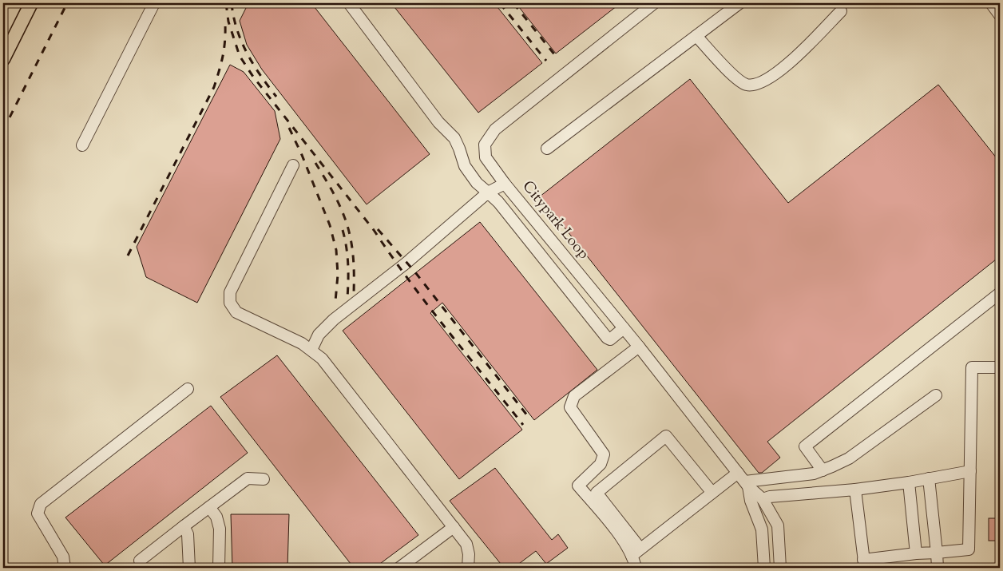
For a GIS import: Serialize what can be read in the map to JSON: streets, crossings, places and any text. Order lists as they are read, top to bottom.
{
  "streets": {
    "street": ["Citypark Loop"]
  }
}
